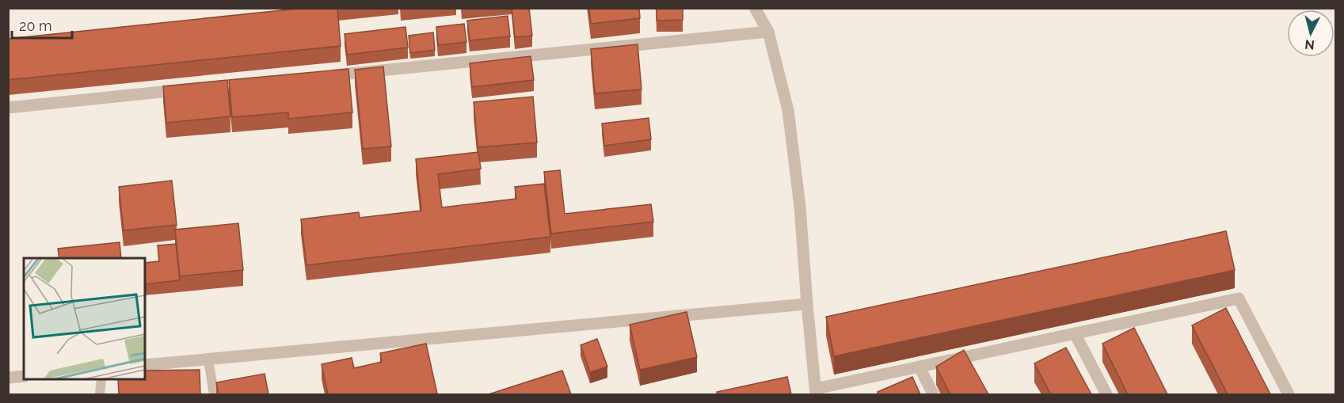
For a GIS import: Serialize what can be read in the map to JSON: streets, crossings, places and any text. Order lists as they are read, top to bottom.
{
  "scale_bar": "20 m",
  "north": "bottom"
}
